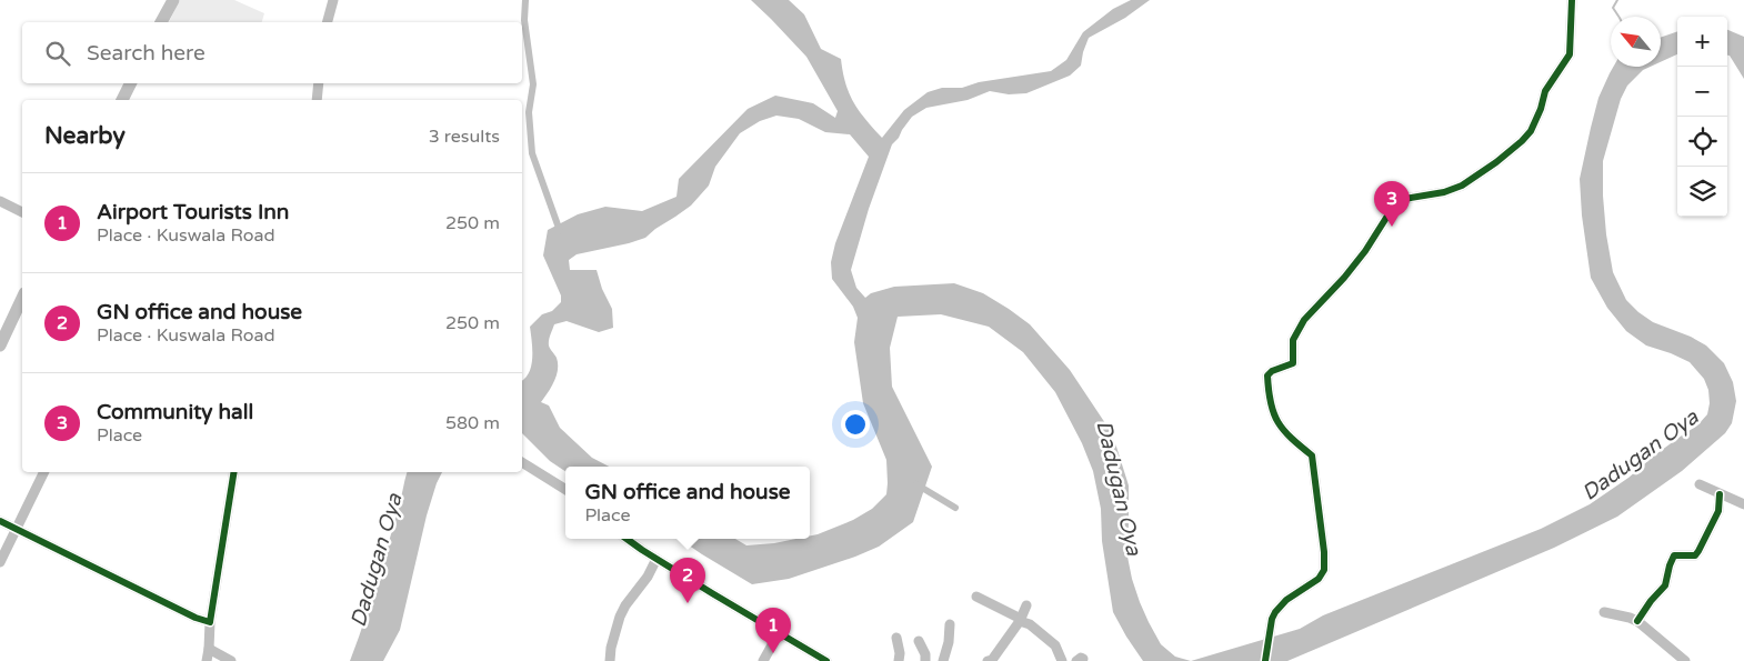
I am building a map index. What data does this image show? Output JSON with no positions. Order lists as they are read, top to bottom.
{
  "water": ["Dadugan Oya"],
  "north": "top left",
  "page": {
    "map_buttons": ["+", "−"],
    "search": "Search here",
    "heading": ["Nearby", "3 results"],
    "list": [
      {
        "mark": "1",
        "name": "Airport Tourists Inn",
        "note": "Place · Kuswala Road",
        "value": "250 m"
      },
      {
        "mark": "2",
        "name": "GN office and house",
        "note": "Place · Kuswala Road",
        "value": "250 m"
      },
      {
        "mark": "3",
        "name": "Community hall",
        "note": "Place",
        "value": "580 m"
      }
    ],
    "pins": ["3", "2", "1"],
    "popup": ["GN office and house", "Place"]
  }
}
